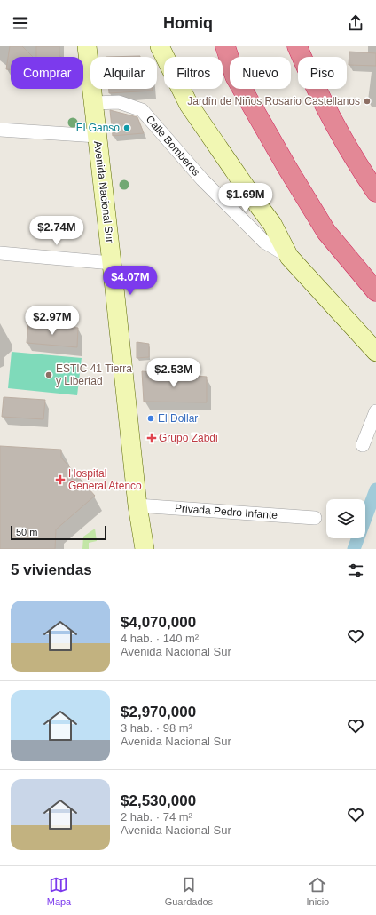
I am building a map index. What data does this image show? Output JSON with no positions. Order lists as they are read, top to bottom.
{
  "streets": {
    "main road": ["Avenida Nacional Sur"],
    "street": ["Calle Bomberos", "Privada Pedro Infante"]
  },
  "crossings": [
    ["Calle Bomberos", "Avenida Nacional Sur"],
    ["Avenida Nacional Sur", "Privada Pedro Infante"]
  ],
  "places": {
    "other": [
      "Jardín de Niños Rosario Castellanos",
      "El Ganso",
      "ESTIC 41 Tierra y Libertad",
      "El Dollar"
    ],
    "health": ["Grupo Zabdi", "Hospital General Atenco"]
  },
  "scale_bar": "50 m",
  "page": {
    "header": "Homiq",
    "chip": [
      "Comprar",
      "Alquilar",
      "Filtros",
      "Nuevo",
      "Piso"
    ],
    "price": [
      "$1.69M",
      "$2.74M",
      "$4.07M",
      "$2.97M",
      "$2.53M"
    ],
    "scale": "50 m",
    "heading": "5 viviendas",
    "list": [
      {
        "name": "$4,070,000",
        "note": "4 hab. · 140 m² · Avenida Nacional Sur"
      },
      {
        "name": "$2,970,000",
        "note": "3 hab. · 98 m² · Avenida Nacional Sur"
      },
      {
        "name": "$2,530,000",
        "note": "2 hab. · 74 m² · Avenida Nacional Sur"
      }
    ],
    "tabs": ["Mapa", "Guardados", "Inicio"]
  }
}
